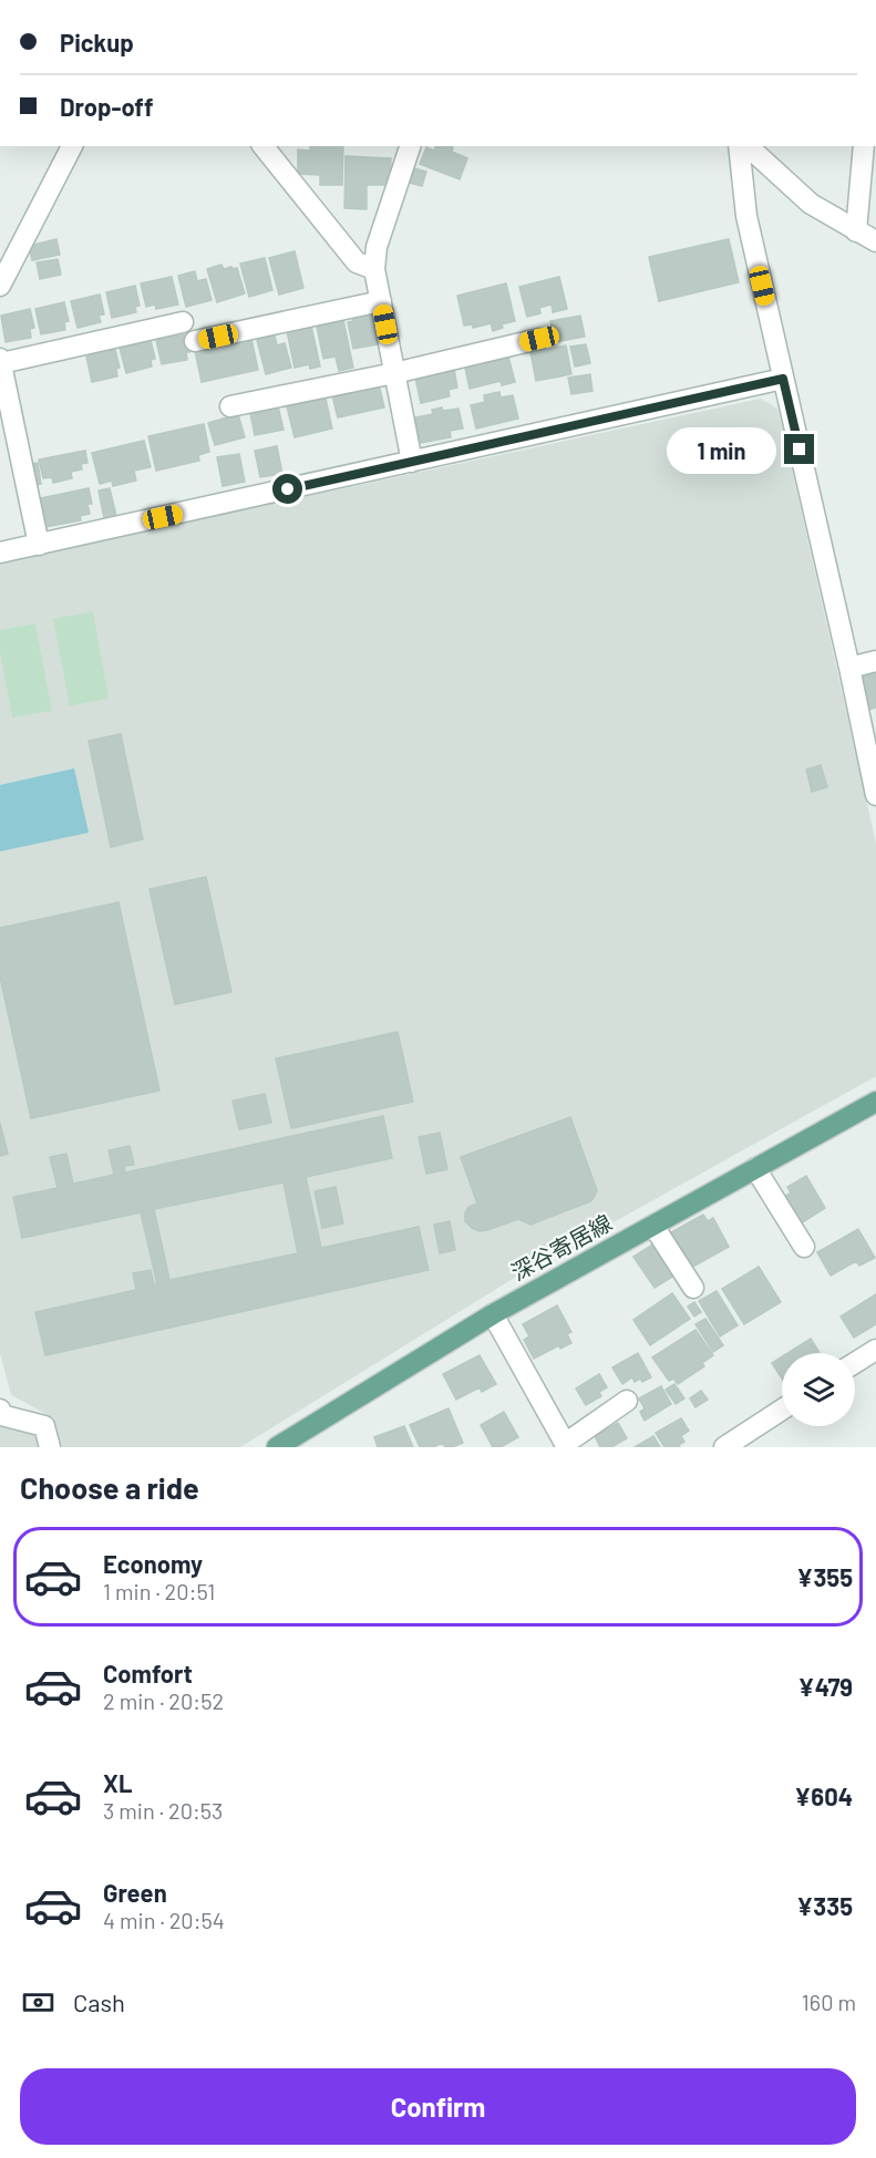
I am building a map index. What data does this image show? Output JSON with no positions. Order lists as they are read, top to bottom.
{
  "streets": {
    "main road": ["深谷寄居線"]
  },
  "page": {
    "banner": ["Pickup", "Drop-off"],
    "bubble": "1 min",
    "heading": "Choose a ride",
    "list": [
      {
        "name": "Economy",
        "note": "1 min · 20:51",
        "value": "¥355"
      },
      {
        "name": "Comfort",
        "note": "2 min · 20:52",
        "value": "¥479"
      },
      {
        "name": "XL",
        "note": "3 min · 20:53",
        "value": "¥604"
      },
      {
        "name": "Green",
        "note": "4 min · 20:54",
        "value": "¥335"
      }
    ],
    "pay": ["Cash", "160 m"],
    "buttons": "Confirm"
  }
}
